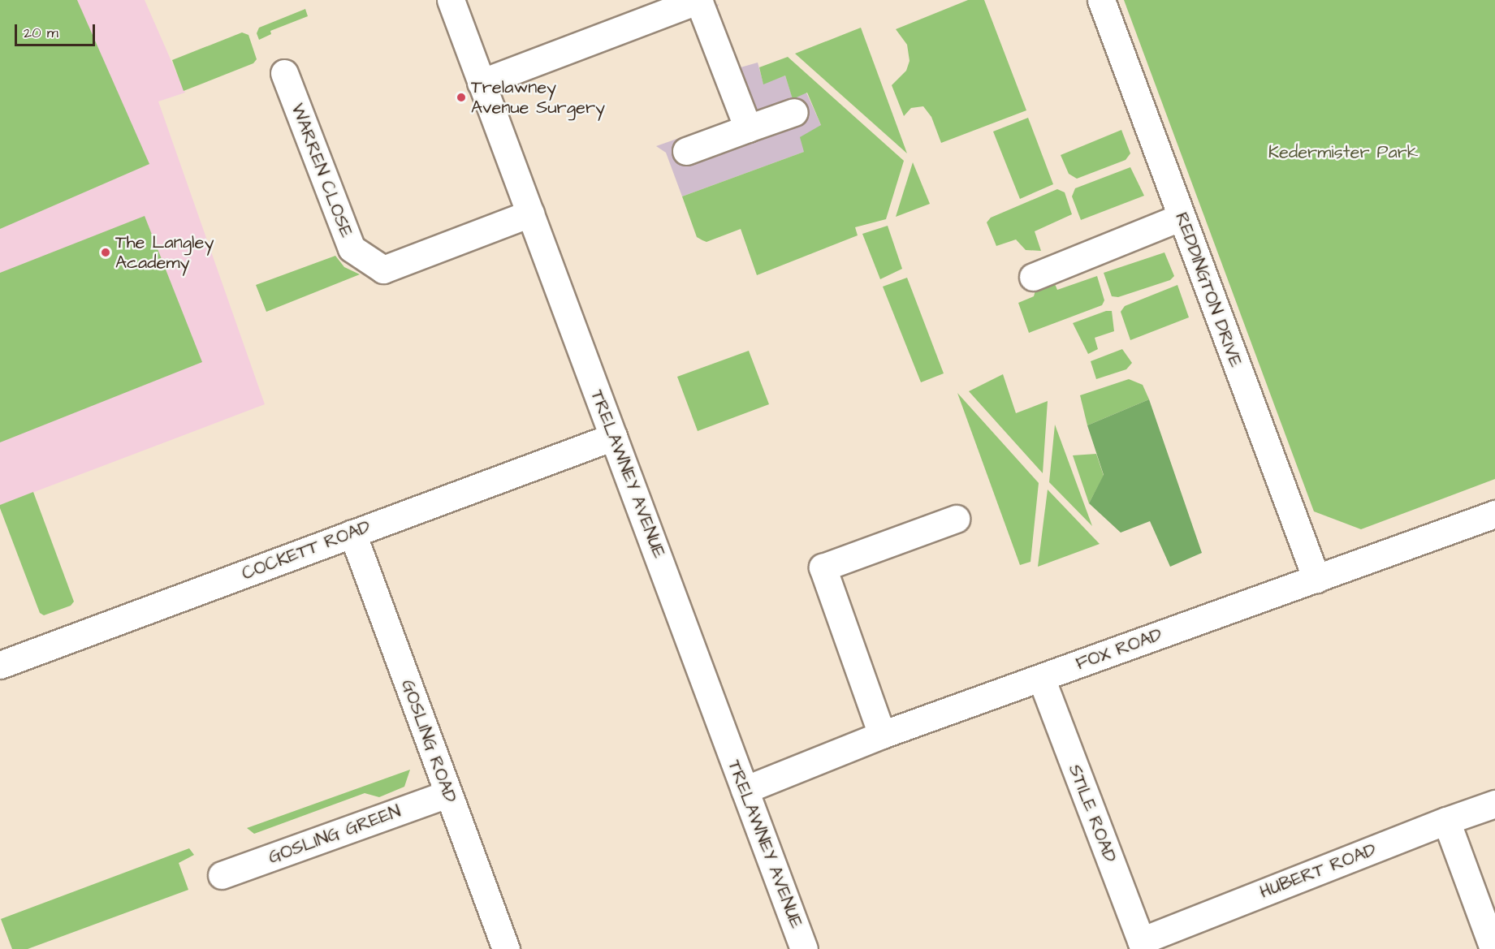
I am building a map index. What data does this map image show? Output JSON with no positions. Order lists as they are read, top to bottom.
{
  "streets": {
    "street": [
      "WARREN CLOSE",
      "REDDINGTON DRIVE",
      "TRELAWNEY AVENUE",
      "COCKETT ROAD",
      "FOX ROAD",
      "GOSLING ROAD",
      "STILE ROAD",
      "GOSLING GREEN",
      "HUBERT ROAD"
    ]
  },
  "crossings": [
    ["WARREN CLOSE", "TRELAWNEY AVENUE"],
    ["REDDINGTON DRIVE", "FOX ROAD"],
    ["TRELAWNEY AVENUE", "COCKETT ROAD"],
    ["TRELAWNEY AVENUE", "FOX ROAD"],
    ["COCKETT ROAD", "GOSLING ROAD"],
    ["FOX ROAD", "STILE ROAD"],
    ["GOSLING ROAD", "GOSLING GREEN"],
    ["STILE ROAD", "HUBERT ROAD"]
  ],
  "parks": ["Kedermister Park"],
  "places": ["Trelawney Avenue Surgery", "The Langley Academy"],
  "scale_bar": "20 m"
}
